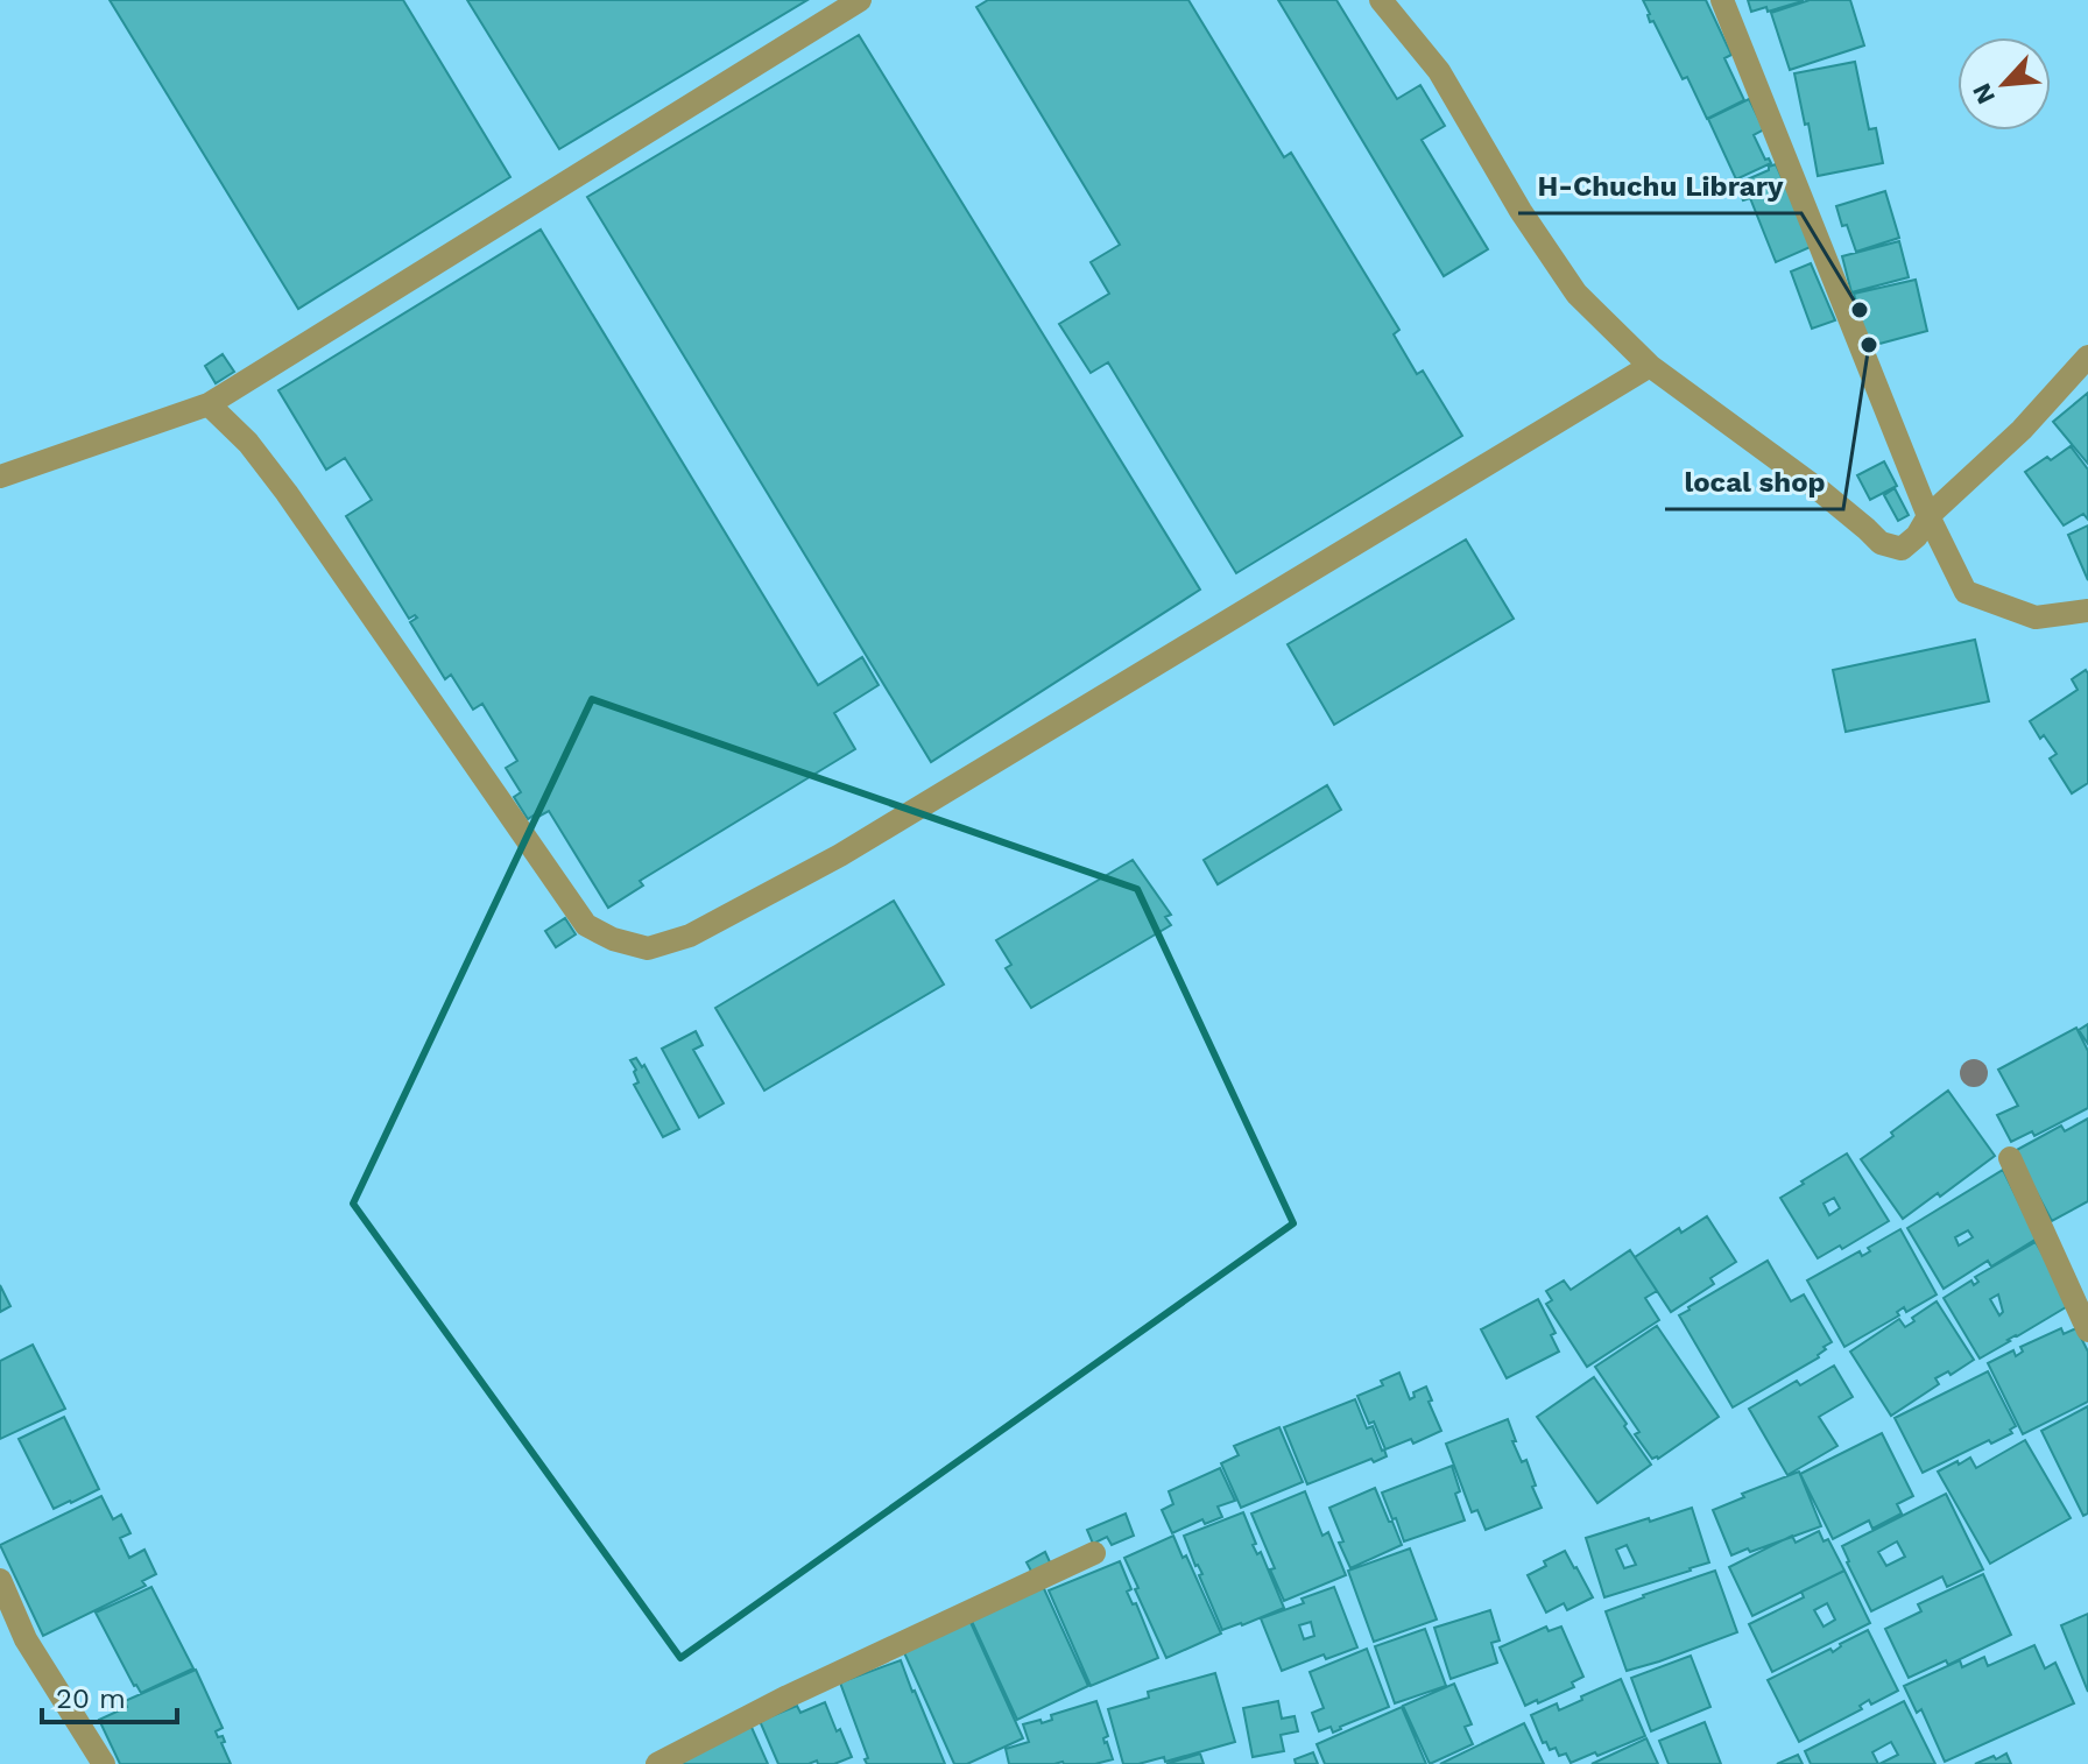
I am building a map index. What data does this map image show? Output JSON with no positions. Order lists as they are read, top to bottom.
{
  "places": ["H-Chuchu Library", "local shop"],
  "scale_bar": "20 m",
  "north": "bottom left"
}
